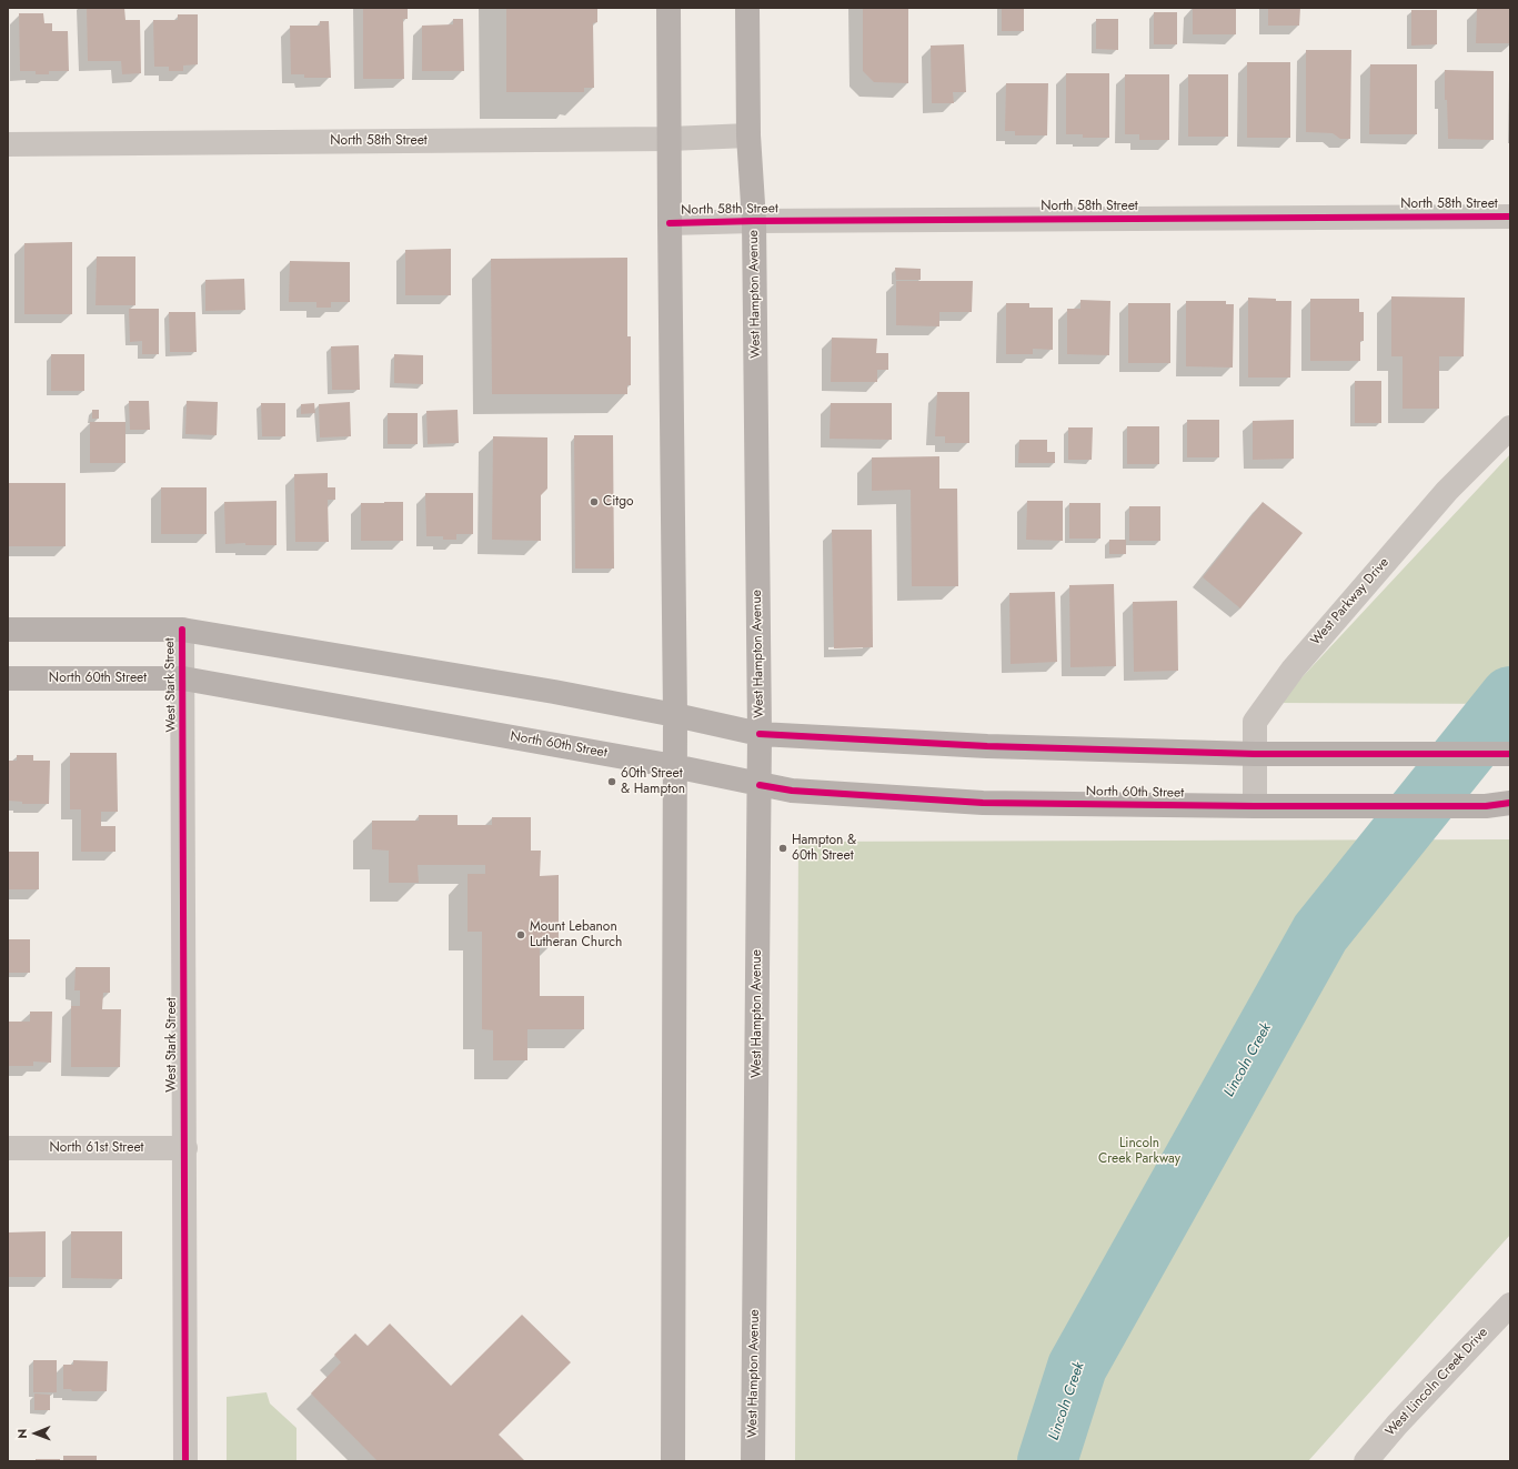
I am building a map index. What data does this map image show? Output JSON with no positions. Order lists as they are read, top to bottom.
{
  "streets": {
    "main road": ["West Hampton Avenue", "North 60th Street"],
    "street": [
      "North 58th Street",
      "West Parkway Drive",
      "West Stark Street",
      "North 61st Street",
      "West Lincoln Creek Drive"
    ]
  },
  "crossings": [
    ["North 58th Street", "West Hampton Avenue"],
    ["West Hampton Avenue", "North 60th Street"],
    ["West Parkway Drive", "North 60th Street"],
    ["North 60th Street", "West Stark Street"],
    ["West Stark Street", "North 61st Street"]
  ],
  "water": ["Lincoln Creek"],
  "parks": ["Lincoln Creek Parkway"],
  "places": [
    "Citgo",
    "60th Street & Hampton",
    "Hampton & 60th Street",
    "Mount Lebanon Lutheran Church"
  ],
  "north": "left"
}
